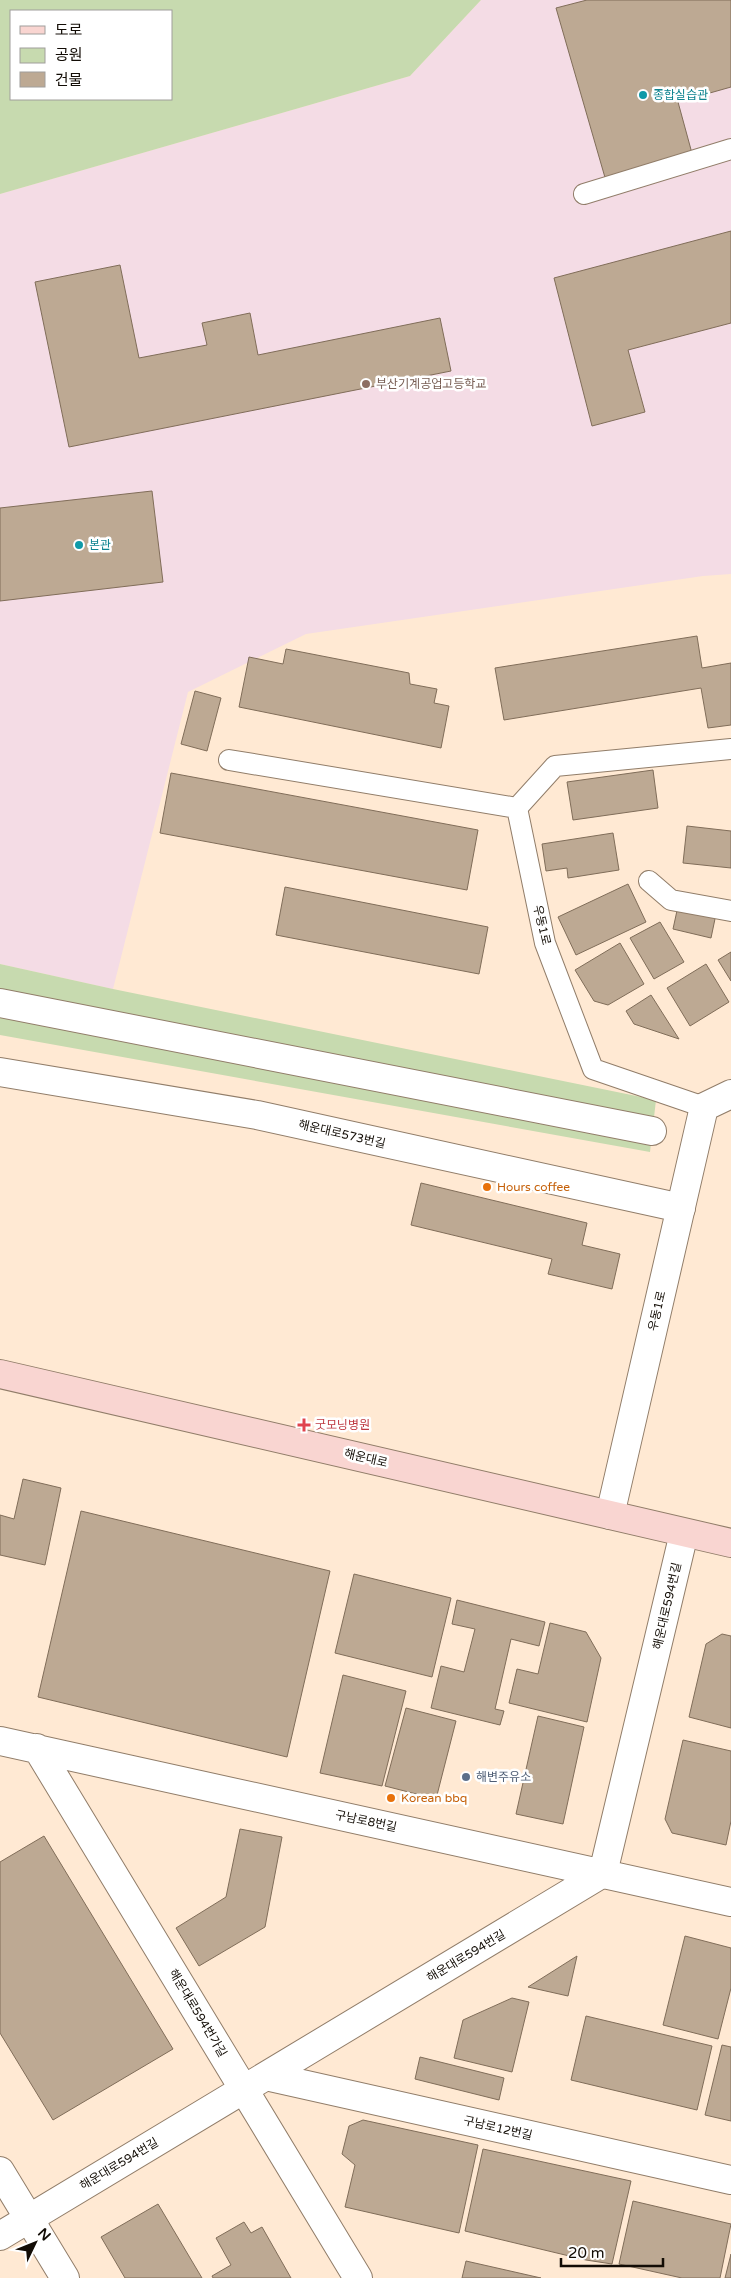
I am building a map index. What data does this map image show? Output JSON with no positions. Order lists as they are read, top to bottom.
{
  "streets": {
    "main road": ["해운대로"],
    "street": [
      "우동1로",
      "해운대로573번길",
      "해운대로594번길",
      "구남로8번길",
      "해운대로594번가길",
      "구남로12번길"
    ]
  },
  "crossings": [
    ["우동1로", "해운대로573번길"],
    ["우동1로", "해운대로"],
    ["해운대로", "해운대로594번길"],
    ["해운대로594번길", "구남로8번길"],
    ["해운대로594번길", "해운대로594번가길"],
    ["해운대로594번길", "구남로12번길"],
    ["구남로8번길", "해운대로594번가길"],
    ["해운대로594번가길", "구남로12번길"]
  ],
  "places": {
    "other": [
      "종합실습관",
      "부산기계공업고등학교",
      "본관",
      "Hours coffee",
      "해변주유소",
      "Korean bbq"
    ],
    "health": ["굿모닝병원"]
  },
  "legend": ["도로", "공원", "건물"],
  "scale_bar": "20 m",
  "north": "top right"
}
